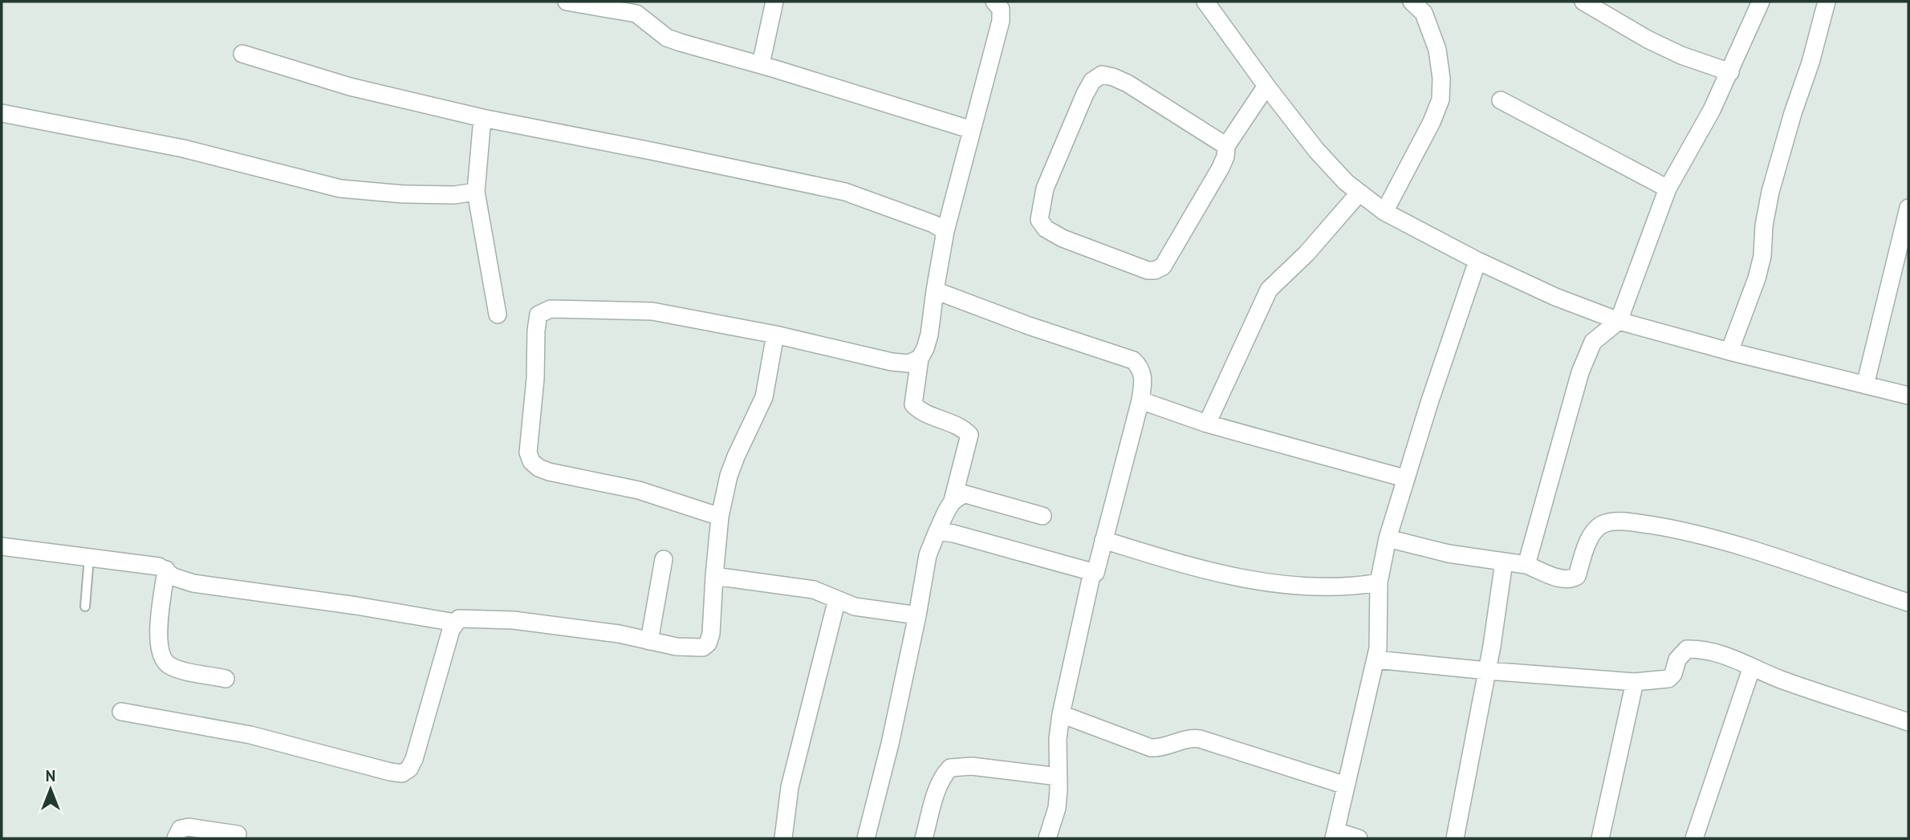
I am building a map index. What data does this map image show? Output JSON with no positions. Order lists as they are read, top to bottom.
{
  "north": "top"
}
